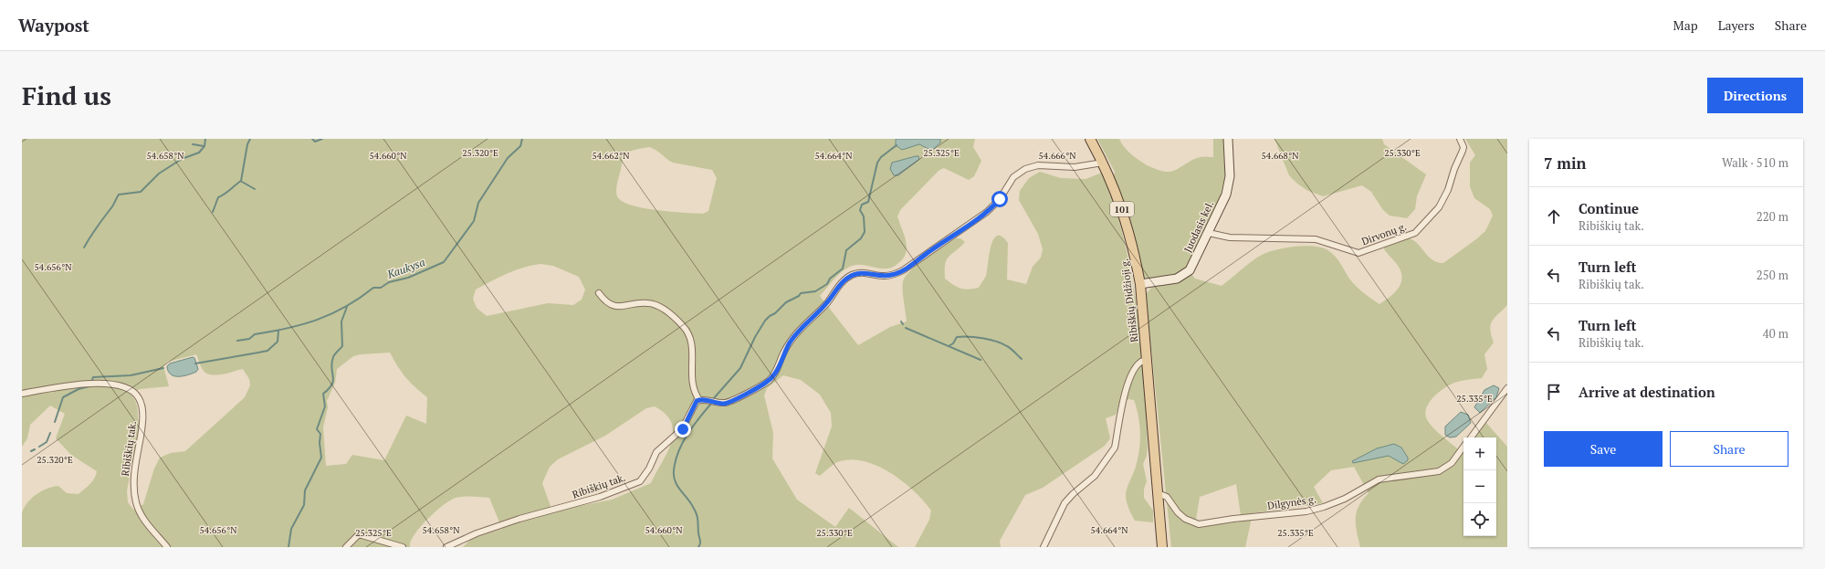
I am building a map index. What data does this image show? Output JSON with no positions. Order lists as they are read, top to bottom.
{
  "streets": {
    "main road": ["101", "Ribiškių Didžioji g."],
    "street": [
      "Juodasis kel.",
      "Dirvonų g.",
      "Ribiškių tak.",
      "Dilgynės g."
    ]
  },
  "crossings": [
    ["101", "Ribiškių Didžioji g."],
    ["101", "Dilgynės g."],
    ["Juodasis kel.", "Dirvonų g."],
    ["Juodasis kel.", "Ribiškių Didžioji g."]
  ],
  "water": ["Kaukysa"],
  "page": {
    "header": "Waypost",
    "nav": ["Map", "Layers", "Share"],
    "buttons": [
      "Directions",
      ["Save", "Share"]
    ],
    "title": "Find us",
    "heading": ["7 min", "Walk · 510 m"],
    "list": [
      ["Continue", "Ribiškių tak.", "220 m"],
      ["Turn left", "Ribiškių tak.", "250 m"],
      ["Turn left", "Ribiškių tak.", "40 m"],
      "Arrive at destination"
    ],
    "map_buttons": ["+", "−"]
  },
  "coordinates": [
    "25.325°E",
    "25.330°E",
    "25.320°E",
    "54.658°N",
    "54.660°N",
    "54.662°N",
    "54.664°N",
    "54.666°N",
    "54.668°N",
    "54.656°N",
    "25.335°E"
  ]
}
